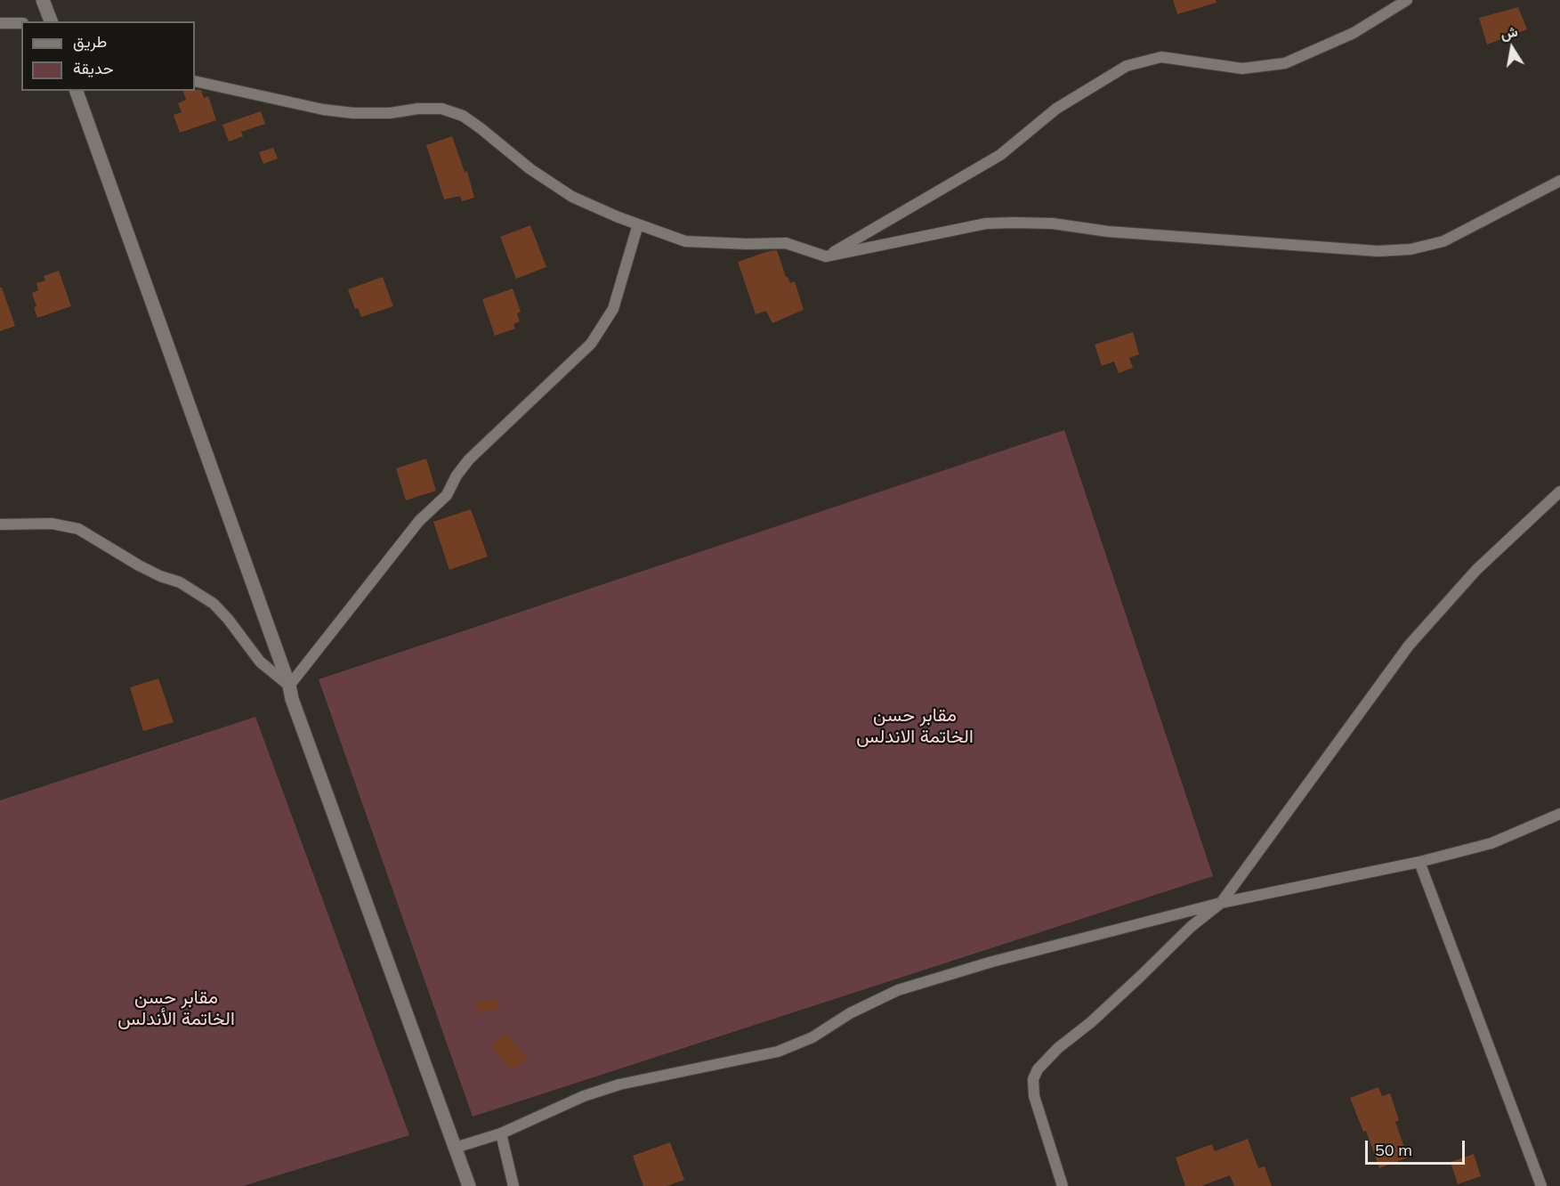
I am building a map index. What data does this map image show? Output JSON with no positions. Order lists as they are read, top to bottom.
{
  "parks": ["مقابر حسن الخاتمة الاندلس", "مقابر حسن الخاتمة الأندلس"],
  "legend": ["طريق", "حديقة"],
  "scale_bar": "50 m",
  "north": "top"
}
